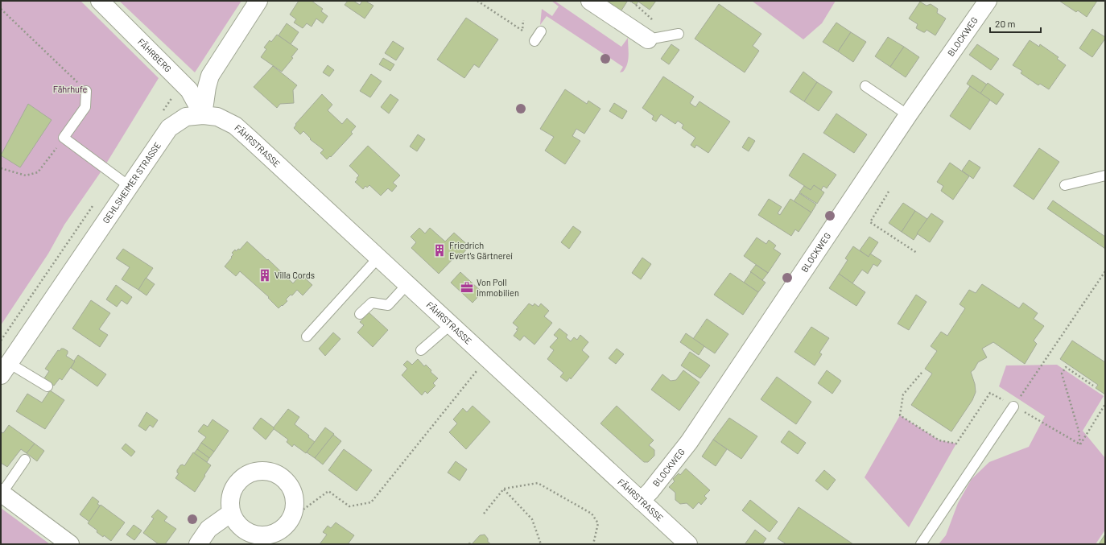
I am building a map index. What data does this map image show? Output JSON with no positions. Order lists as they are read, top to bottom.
{
  "streets": {
    "street": [
      "BLOCKWEG",
      "FÄHRBERG",
      "FÄHRSTRASSE",
      "GEHLSHEIMER STRASSE"
    ]
  },
  "crossings": [
    ["BLOCKWEG", "FÄHRSTRASSE"],
    ["FÄHRBERG", "FÄHRSTRASSE"],
    ["FÄHRBERG", "GEHLSHEIMER STRASSE"],
    ["FÄHRSTRASSE", "GEHLSHEIMER STRASSE"]
  ],
  "parks": ["Fährhufe"],
  "places": {
    "building": ["Friedrich Evert's Gärtnerei", "Villa Cords"],
    "office": ["Von Poll Immobilien"]
  },
  "scale_bar": "20 m"
}
